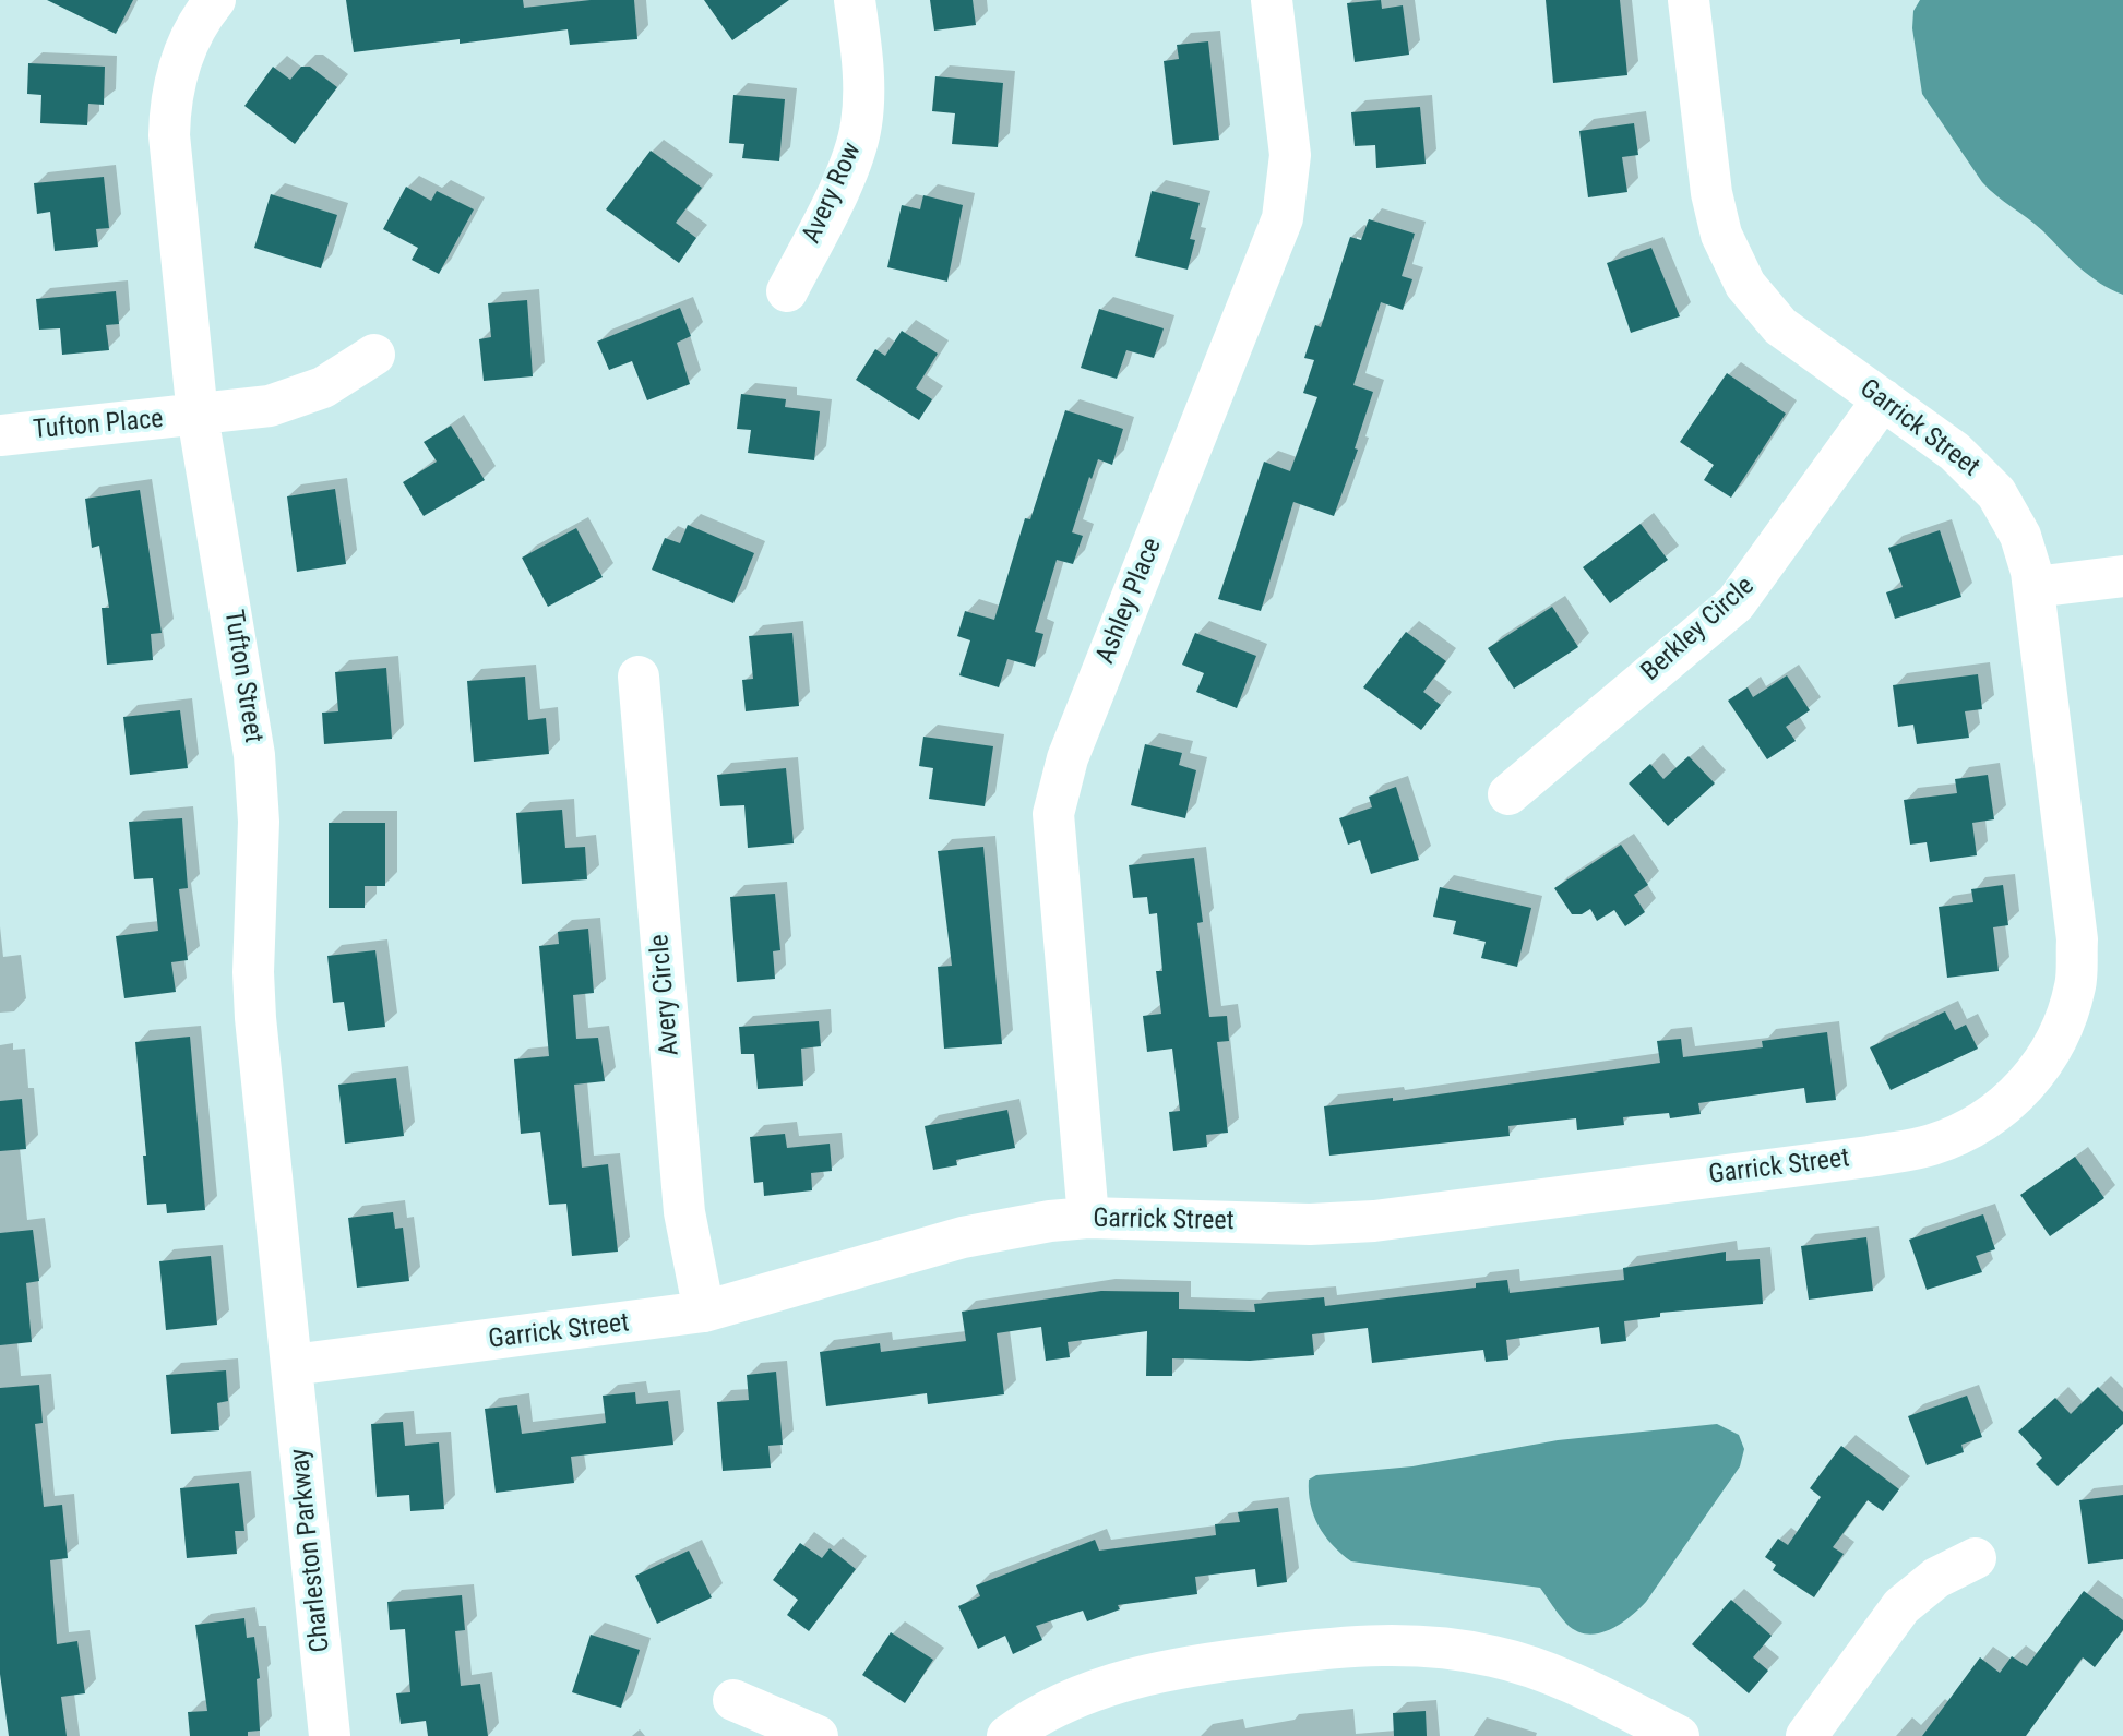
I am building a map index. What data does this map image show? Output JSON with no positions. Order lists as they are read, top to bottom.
{
  "streets": {
    "street": [
      "Avery Row",
      "Tufton Place",
      "Garrick Street",
      "Ashley Place",
      "Berkley Circle",
      "Tufton Street",
      "Avery Circle",
      "Charleston Parkway"
    ]
  },
  "crossings": [
    ["Tufton Place", "Tufton Street"],
    ["Garrick Street", "Ashley Place"],
    ["Garrick Street", "Berkley Circle"],
    ["Garrick Street", "Tufton Street"],
    ["Garrick Street", "Avery Circle"],
    ["Garrick Street", "Charleston Parkway"],
    ["Tufton Street", "Charleston Parkway"]
  ]
}
